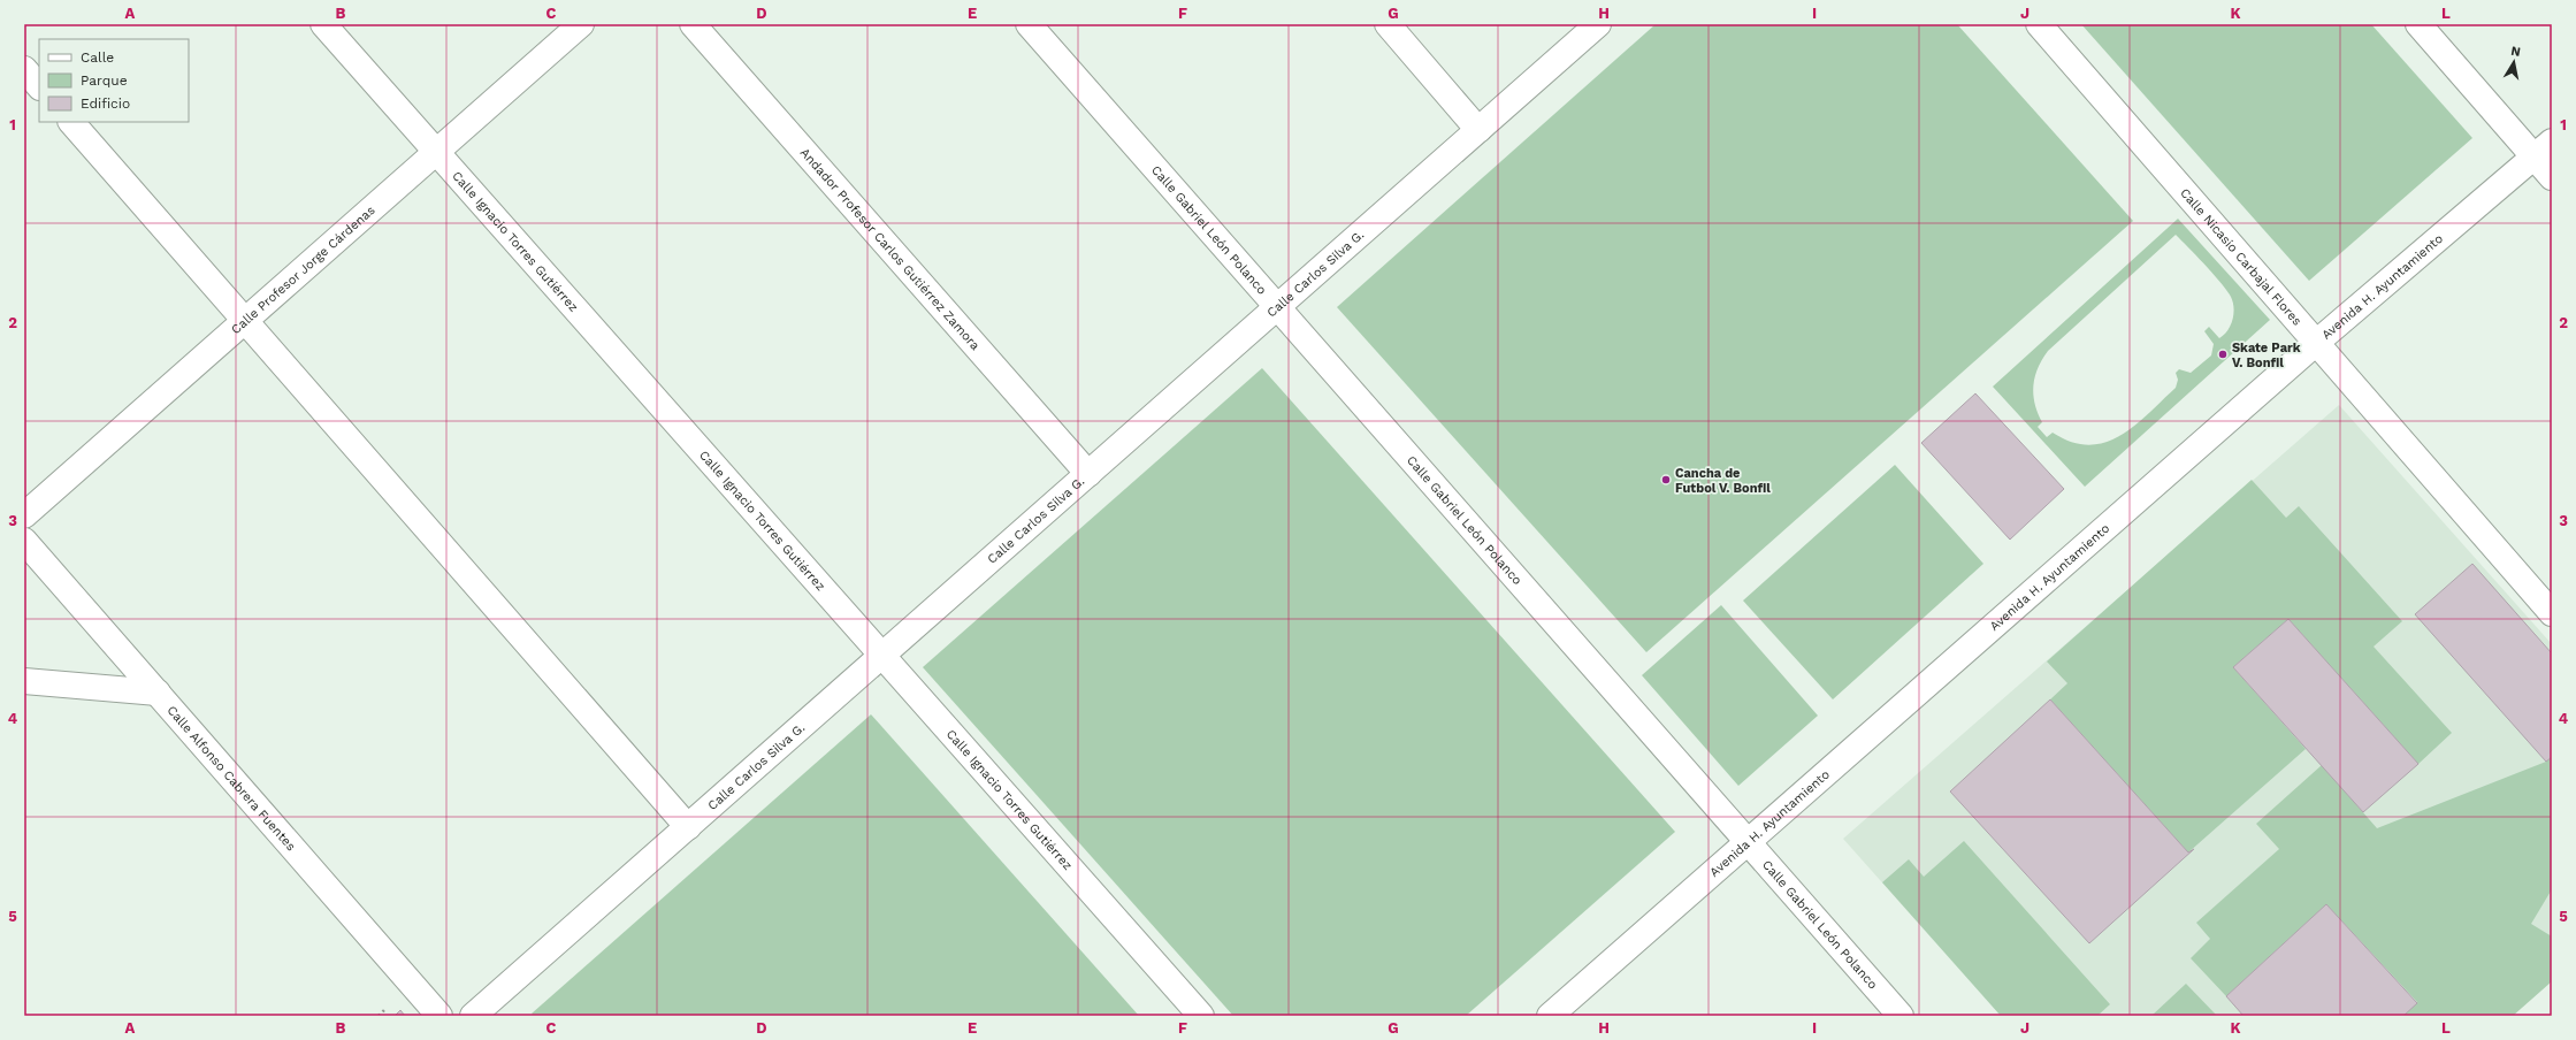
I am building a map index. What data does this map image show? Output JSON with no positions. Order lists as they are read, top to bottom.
{
  "streets": {
    "street": [
      "Calle Gabriel León Polanco",
      "Calle Ignacio Torres Gutiérrez",
      "Andador Profesor Carlos Gutiérrez Zamora",
      "Calle Nicasio Carbajal Flores",
      "Calle Profesor Jorge Cárdenas",
      "Calle Carlos Silva G.",
      "Avenida H. Ayuntamiento",
      "Calle Alfonso Cabrera Fuentes"
    ]
  },
  "crossings": [
    ["Calle Gabriel León Polanco", "Calle Carlos Silva G."],
    ["Calle Gabriel León Polanco", "Avenida H. Ayuntamiento"],
    ["Calle Ignacio Torres Gutiérrez", "Calle Profesor Jorge Cárdenas"],
    ["Calle Ignacio Torres Gutiérrez", "Calle Carlos Silva G."],
    ["Andador Profesor Carlos Gutiérrez Zamora", "Calle Carlos Silva G."],
    ["Calle Nicasio Carbajal Flores", "Avenida H. Ayuntamiento"]
  ],
  "places": ["Skate Park V. Bonfil", "Cancha de Futbol V. Bonfil"],
  "legend": ["Calle", "Parque", "Edificio"],
  "north": "top",
  "grid": {
    "columns": [
      "A",
      "B",
      "C",
      "D",
      "E",
      "F",
      "G",
      "H",
      "I",
      "J",
      "K",
      "L"
    ],
    "rows": [
      "1",
      "2",
      "3",
      "4",
      "5"
    ]
  }
}
